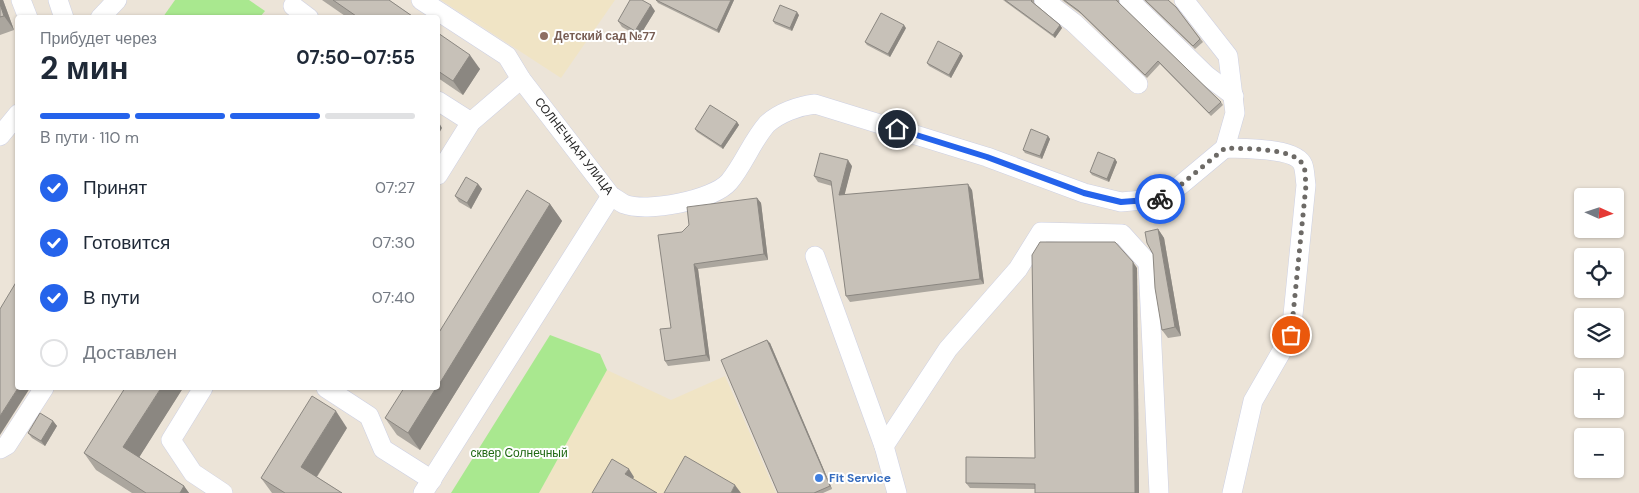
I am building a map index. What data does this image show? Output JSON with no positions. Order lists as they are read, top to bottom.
{
  "streets": {
    "street": ["СОЛНЕЧНАЯ УЛИЦА"]
  },
  "parks": ["сквер Солнечный"],
  "places": ["Детский сад №77", "Fit Service"],
  "north": "right",
  "page": {
    "heading": ["2 мин", "Прибудет через", "07:50–07:55"],
    "bar": "В пути · 110 m",
    "list": [
      ["Принят", "07:27"],
      ["Готовится", "07:30"],
      ["В пути", "07:40"],
      "Доставлен"
    ],
    "map_buttons": ["+", "−"]
  }
}
